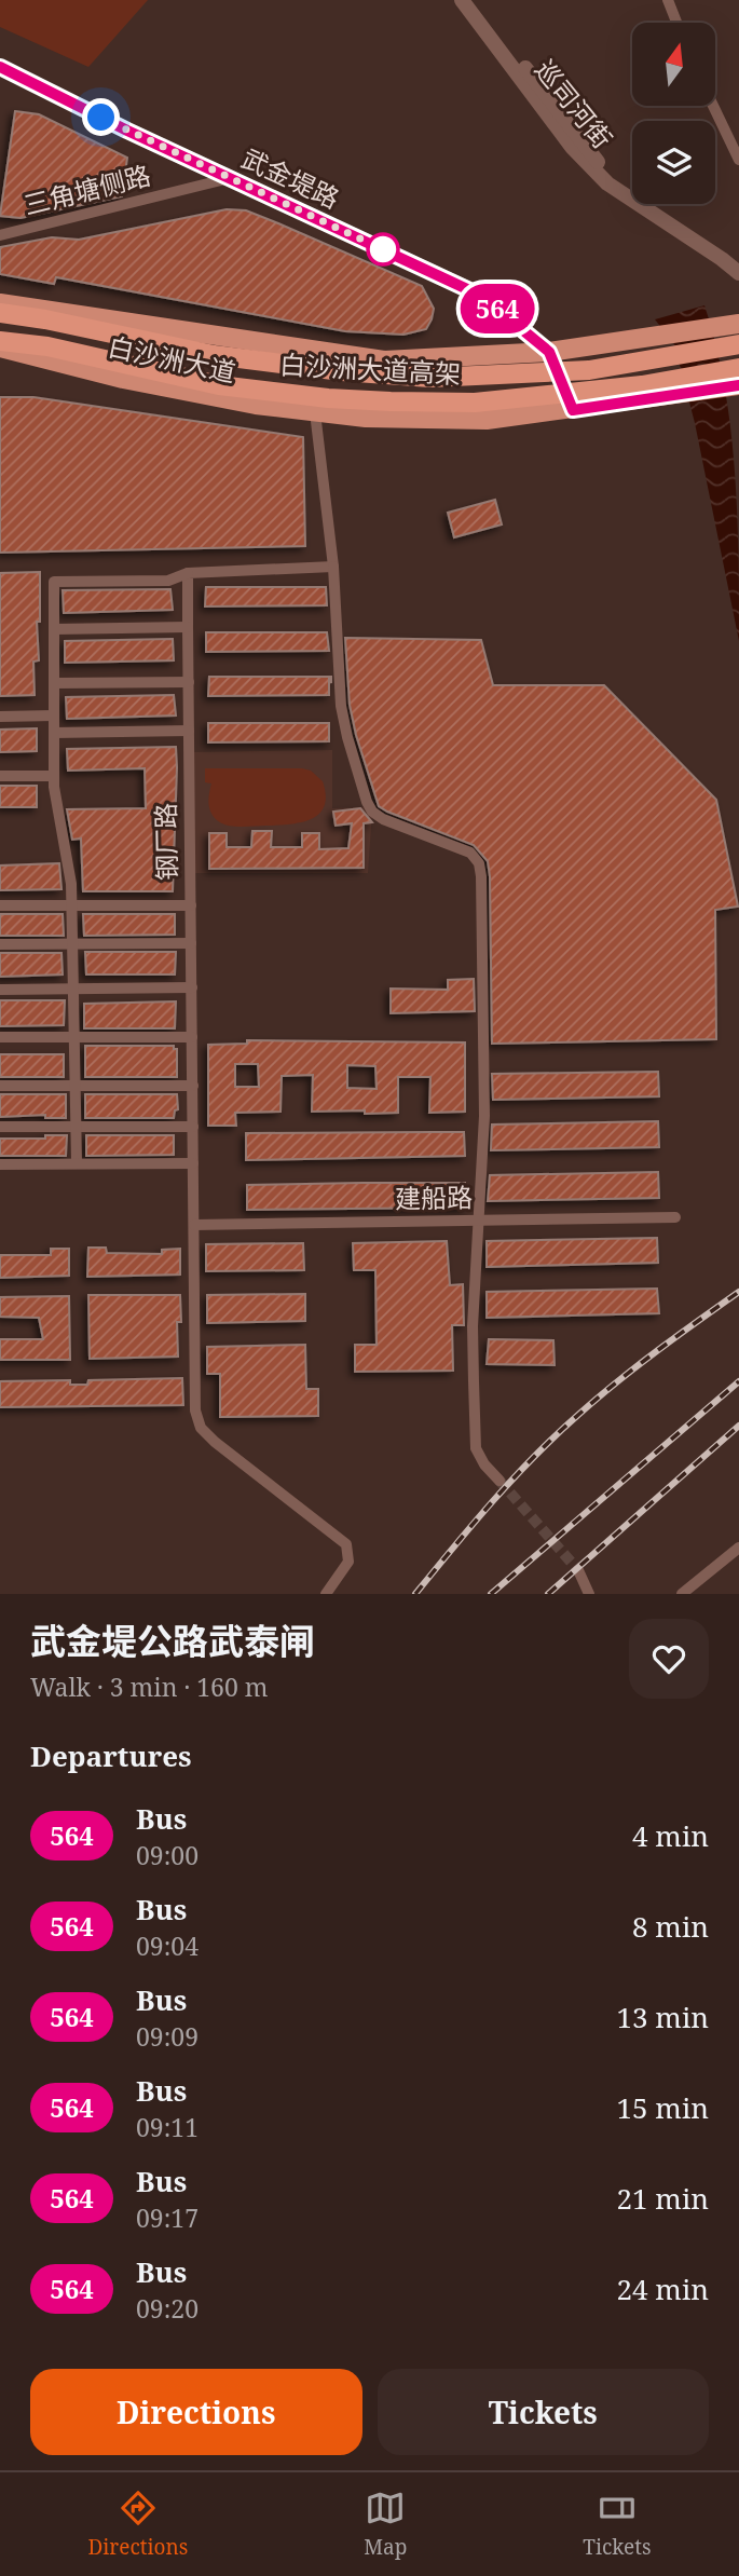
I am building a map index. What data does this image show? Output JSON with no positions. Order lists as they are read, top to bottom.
{
  "streets": {
    "highway": ["白沙洲大道高架"],
    "main road": ["白沙洲大道"],
    "street": [
      "巡司河街",
      "武金堤路",
      "三角塘侧路",
      "钢厂路",
      "建船路"
    ]
  },
  "crossings": [
    ["武金堤路", "三角塘侧路"],
    ["武金堤路", "白沙洲大道"],
    ["钢厂路", "建船路"]
  ],
  "lines": ["bus line 564"],
  "north": "top",
  "page": {
    "on_map": "564",
    "heading": [
      ["武金堤公路武泰闸", "Walk · 3 min · 160 m"],
      "Departures"
    ],
    "list": [
      {
        "mark": "564",
        "name": "Bus",
        "note": "09:00",
        "value": "4 min"
      },
      {
        "mark": "564",
        "name": "Bus",
        "note": "09:04",
        "value": "8 min"
      },
      {
        "mark": "564",
        "name": "Bus",
        "note": "09:09",
        "value": "13 min"
      },
      {
        "mark": "564",
        "name": "Bus",
        "note": "09:11",
        "value": "15 min"
      },
      {
        "mark": "564",
        "name": "Bus",
        "note": "09:17",
        "value": "21 min"
      },
      {
        "mark": "564",
        "name": "Bus",
        "note": "09:20",
        "value": "24 min"
      }
    ],
    "buttons": ["Directions", "Tickets"],
    "tabs": ["Directions", "Map", "Tickets"]
  }
}
